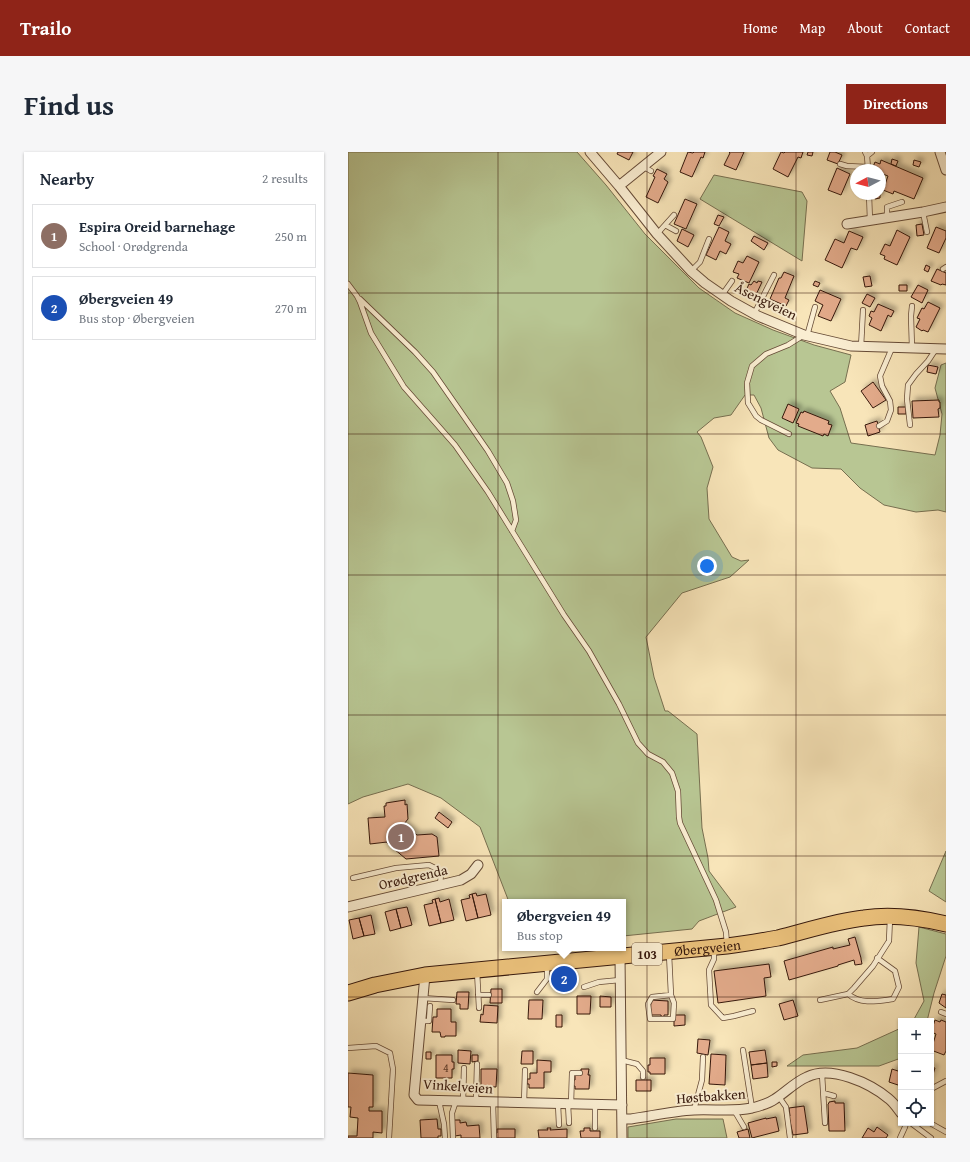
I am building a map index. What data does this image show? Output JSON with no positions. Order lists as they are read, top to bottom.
{
  "streets": {
    "main road": ["Øbergveien", "103"],
    "street": [
      "Åsengveien",
      "Orødgrenda",
      "Vinkelveien",
      "Høstbakken"
    ]
  },
  "crossings": [
    ["Øbergveien", "Vinkelveien"]
  ],
  "house_numbers": ["4"],
  "north": "left",
  "page": {
    "header": "Trailo",
    "nav": [
      "Home",
      "Map",
      "About",
      "Contact"
    ],
    "title": "Find us",
    "buttons": "Directions",
    "heading": ["Nearby", "2 results"],
    "list": [
      {
        "mark": "1",
        "name": "Espira Oreid barnehage",
        "note": "School · Orødgrenda",
        "value": "250 m"
      },
      {
        "mark": "2",
        "name": "Øbergveien 49",
        "note": "Bus stop · Øbergveien",
        "value": "270 m"
      }
    ],
    "pins": ["1", "2"],
    "popup": ["Øbergveien 49", "Bus stop"],
    "map_buttons": ["+", "−"]
  }
}
